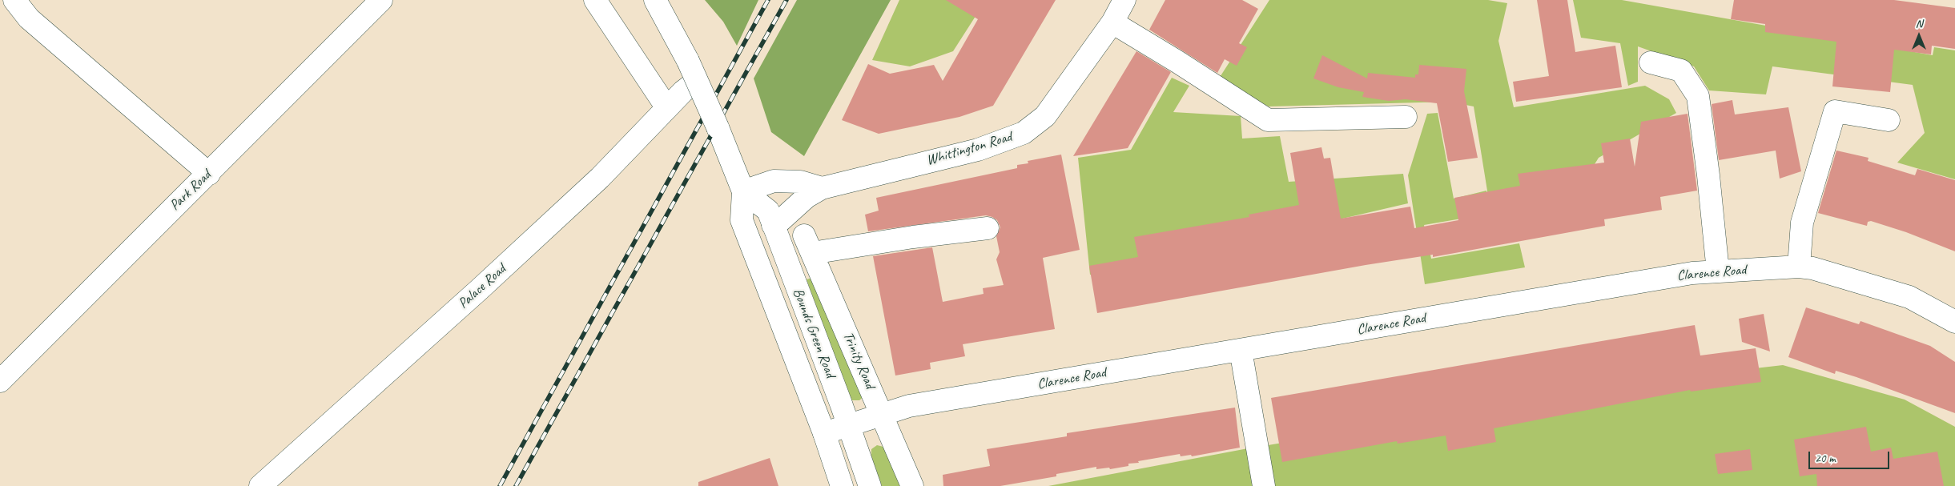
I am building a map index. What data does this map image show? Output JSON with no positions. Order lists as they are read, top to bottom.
{
  "streets": {
    "street": [
      "Whittington Road",
      "Park Road",
      "Clarence Road",
      "Palace Road",
      "Bounds Green Road",
      "Trinity Road"
    ]
  },
  "crossings": [
    ["Whittington Road", "Bounds Green Road"],
    ["Clarence Road", "Bounds Green Road"],
    ["Clarence Road", "Trinity Road"],
    ["Palace Road", "Bounds Green Road"]
  ],
  "scale_bar": "20 m",
  "north": "top"
}
